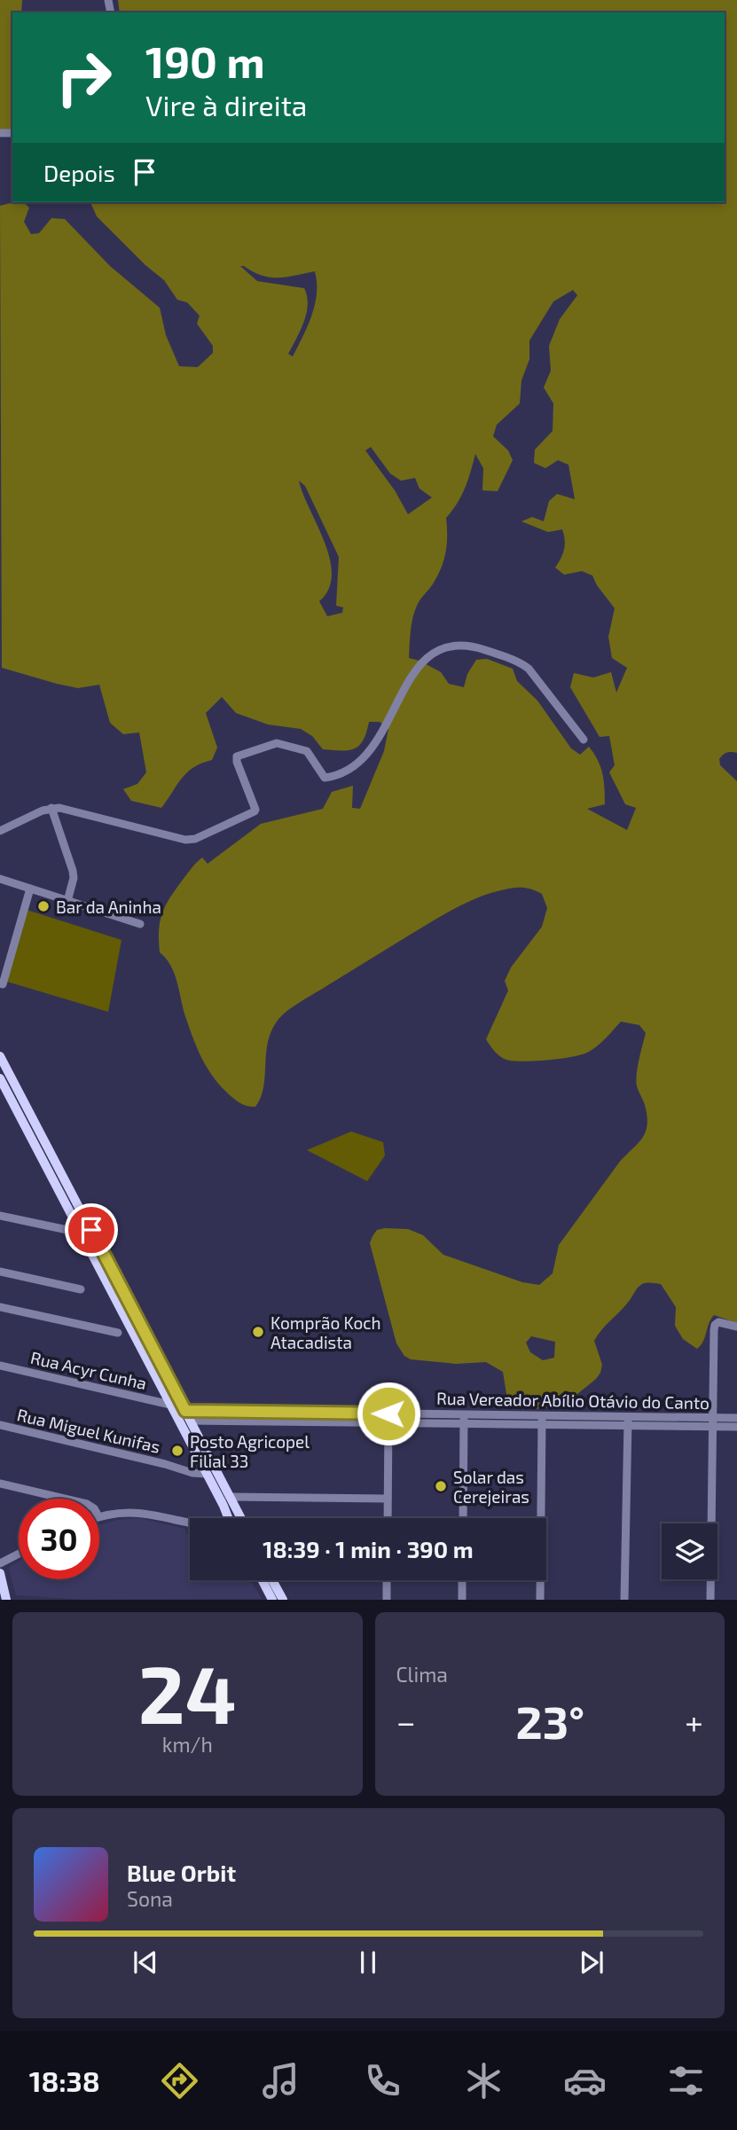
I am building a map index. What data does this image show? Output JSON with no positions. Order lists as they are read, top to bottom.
{
  "streets": {
    "street": ["Rua Acyr Cunha", "Rua Vereador Abílio Otávio do Canto", "Rua Miguel Kunifas"]
  },
  "places": [
    "Bar da Aninha",
    "Komprão Koch Atacadista",
    "Posto Agricopel Filial 33",
    "Solar das Cerejeiras"
  ],
  "page": {
    "turn": ["190 m", "Vire à direita"],
    "then": "Depois",
    "limit": "30",
    "trip": "18:39 · 1 min · 390 m",
    "tile": [
      ["24", "km/h"],
      "Clima"
    ],
    "heat": ["−", "23°", "+"],
    "song": ["Blue Orbit", "Sona"],
    "tabs": "18:38"
  }
}
